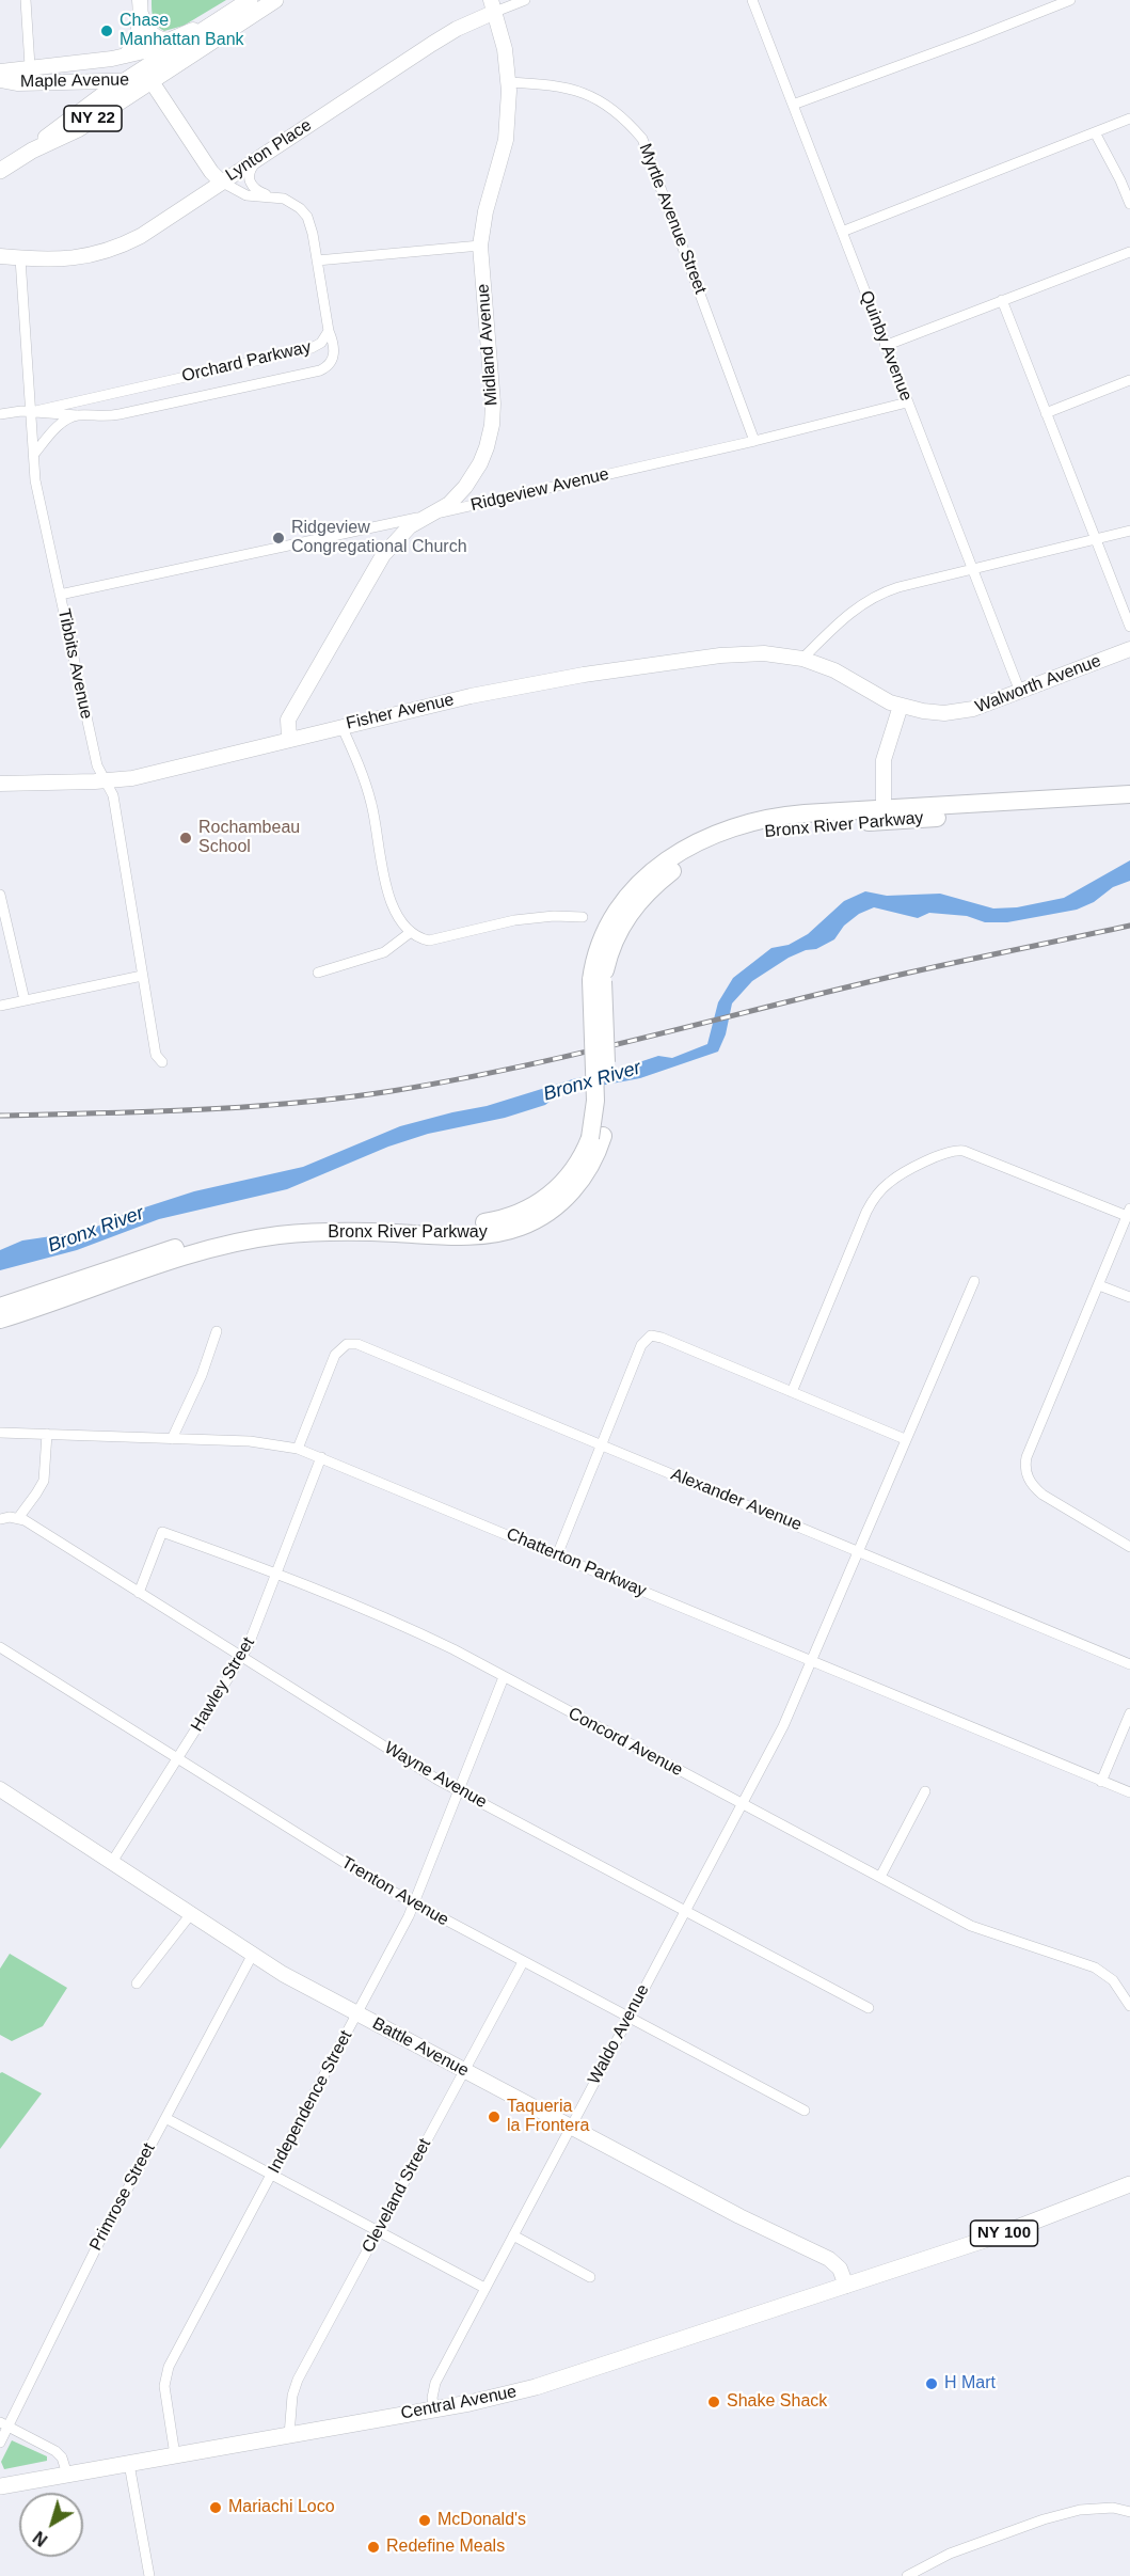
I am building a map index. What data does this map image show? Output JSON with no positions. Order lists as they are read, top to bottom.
{
  "streets": {
    "highway": ["Bronx River Parkway"],
    "main road": ["NY 22", "NY 100", "Central Avenue"],
    "street": [
      "Maple Avenue",
      "Lynton Place",
      "Myrtle Avenue Street",
      "Midland Avenue",
      "Quinby Avenue",
      "Orchard Parkway",
      "Ridgeview Avenue",
      "Tibbits Avenue",
      "Walworth Avenue",
      "Fisher Avenue",
      "Alexander Avenue",
      "Chatterton Parkway",
      "Hawley Street",
      "Concord Avenue",
      "Wayne Avenue",
      "Trenton Avenue",
      "Waldo Avenue",
      "Battle Avenue",
      "Independence Street",
      "Cleveland Street",
      "Primrose Street"
    ]
  },
  "crossings": [
    ["Maple Avenue", "NY 22"],
    ["Lynton Place", "Midland Avenue"],
    ["Lynton Place", "Tibbits Avenue"],
    ["Myrtle Avenue Street", "Midland Avenue"],
    ["Myrtle Avenue Street", "Ridgeview Avenue"],
    ["Midland Avenue", "Ridgeview Avenue"],
    ["Midland Avenue", "Fisher Avenue"],
    ["Quinby Avenue", "Ridgeview Avenue"],
    ["Quinby Avenue", "Walworth Avenue"],
    ["Orchard Parkway", "Tibbits Avenue"],
    ["Ridgeview Avenue", "Tibbits Avenue"],
    ["Tibbits Avenue", "Fisher Avenue"],
    ["Walworth Avenue", "Fisher Avenue"],
    ["Alexander Avenue", "Chatterton Parkway"],
    ["Alexander Avenue", "Waldo Avenue"],
    ["Chatterton Parkway", "Hawley Street"],
    ["Chatterton Parkway", "Waldo Avenue"],
    ["Hawley Street", "Concord Avenue"],
    ["Hawley Street", "Wayne Avenue"],
    ["Hawley Street", "Trenton Avenue"],
    ["Hawley Street", "Battle Avenue"],
    ["Concord Avenue", "Wayne Avenue"],
    ["Concord Avenue", "Waldo Avenue"],
    ["Concord Avenue", "Independence Street"],
    ["Wayne Avenue", "Waldo Avenue"],
    ["Wayne Avenue", "Independence Street"],
    ["Trenton Avenue", "Waldo Avenue"],
    ["Trenton Avenue", "Independence Street"],
    ["Trenton Avenue", "Cleveland Street"],
    ["Waldo Avenue", "Battle Avenue"],
    ["Waldo Avenue", "Central Avenue"],
    ["Battle Avenue", "Independence Street"],
    ["Battle Avenue", "Cleveland Street"],
    ["Battle Avenue", "Primrose Street"],
    ["Battle Avenue", "Central Avenue"],
    ["Independence Street", "Central Avenue"],
    ["Cleveland Street", "Central Avenue"]
  ],
  "water": ["Bronx River"],
  "places": [
    "Chase Manhattan Bank",
    "Ridgeview Congregational Church",
    "Rochambeau School",
    "Taqueria la Frontera",
    "H Mart",
    "Shake Shack",
    "Mariachi Loco",
    "McDonald's",
    "Redefine Meals"
  ],
  "north": "bottom left"
}
